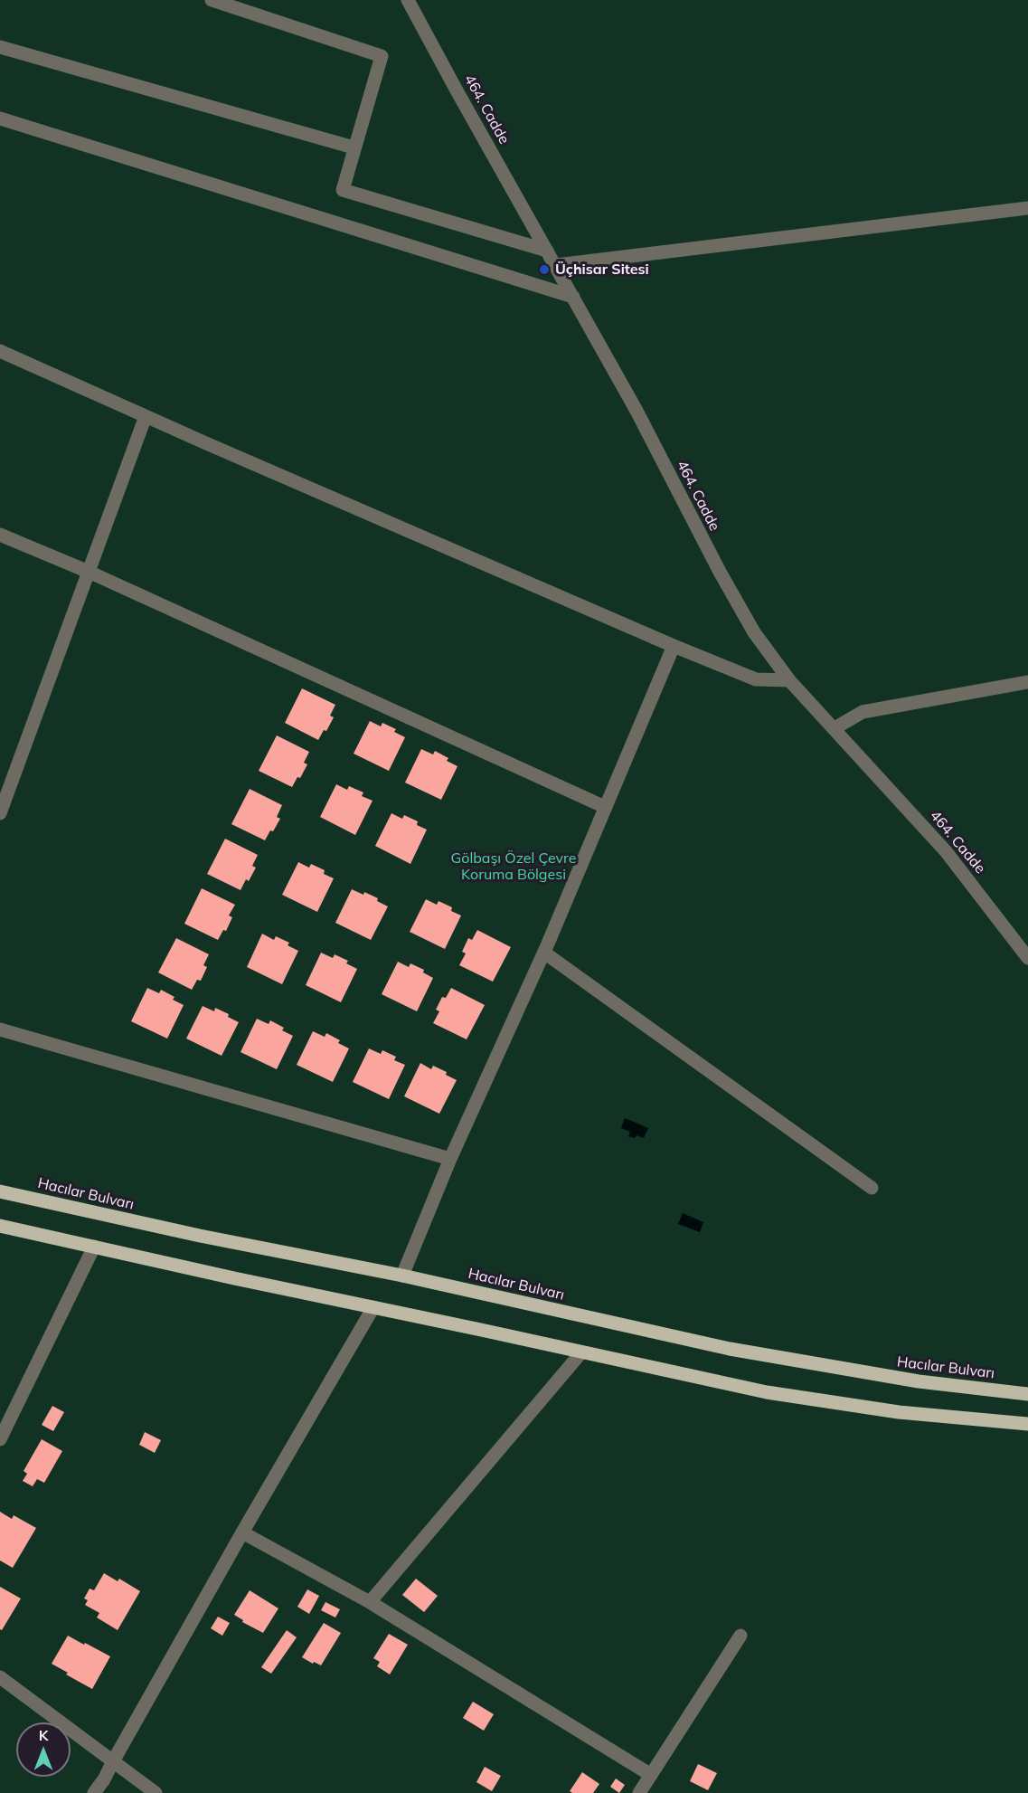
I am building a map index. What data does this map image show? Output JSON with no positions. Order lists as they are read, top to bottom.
{
  "streets": {
    "main road": ["Hacılar Bulvarı"],
    "street": ["464. Cadde"]
  },
  "parks": ["Gölbaşı Özel Çevre Koruma Bölgesi"],
  "places": ["Üçhisar Sitesi"],
  "north": "top"
}
